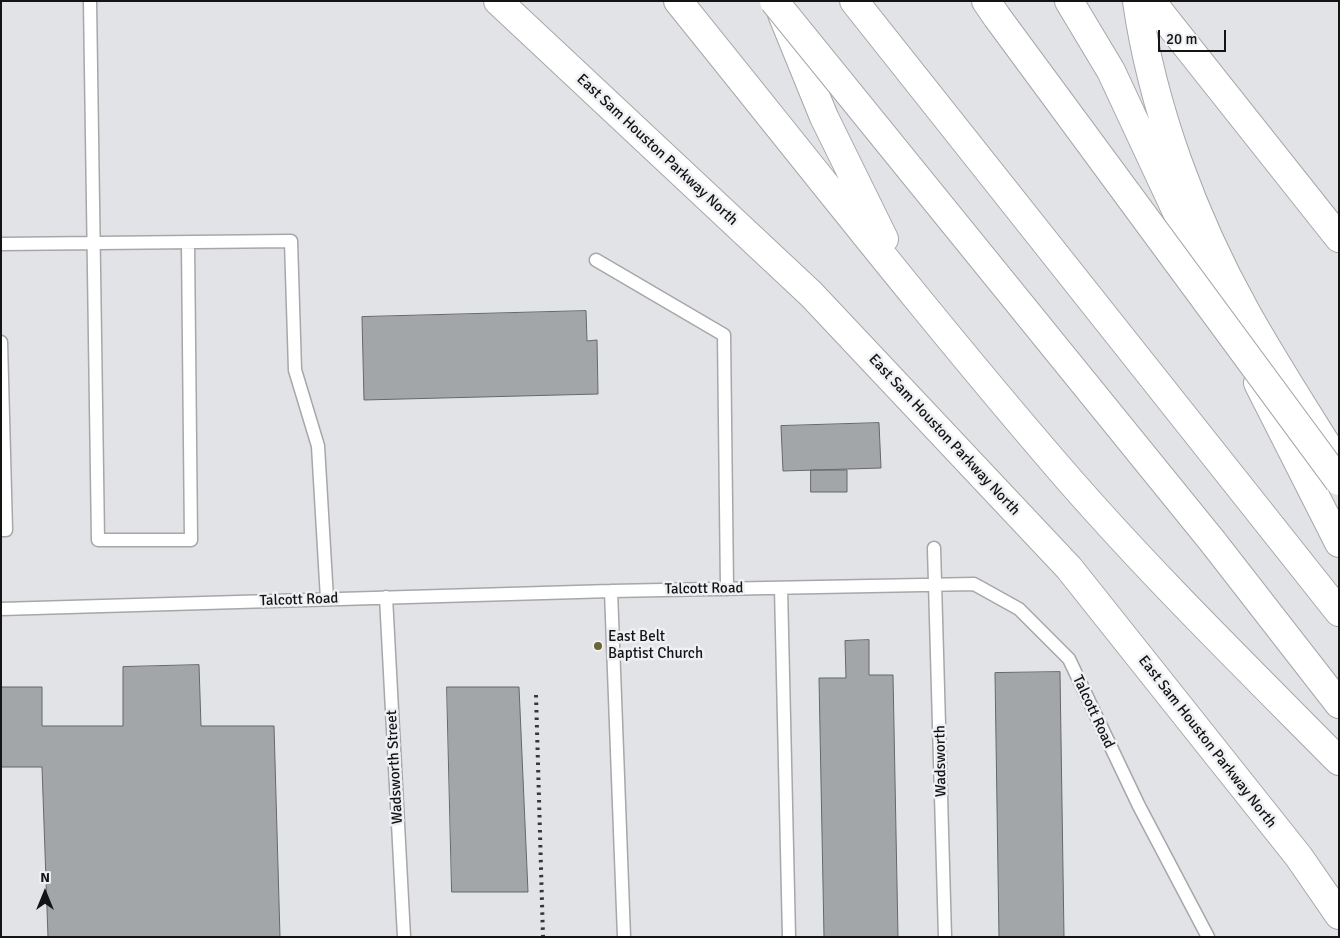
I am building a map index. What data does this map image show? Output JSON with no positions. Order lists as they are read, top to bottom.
{
  "streets": {
    "main road": ["East Sam Houston Parkway North"],
    "lane": ["Talcott Road", "Wadsworth", "Wadsworth Street"]
  },
  "crossings": [
    ["Talcott Road", "Wadsworth"],
    ["Talcott Road", "Wadsworth Street"]
  ],
  "places": ["East Belt Baptist Church"],
  "scale_bar": "20 m",
  "north": "top"
}
